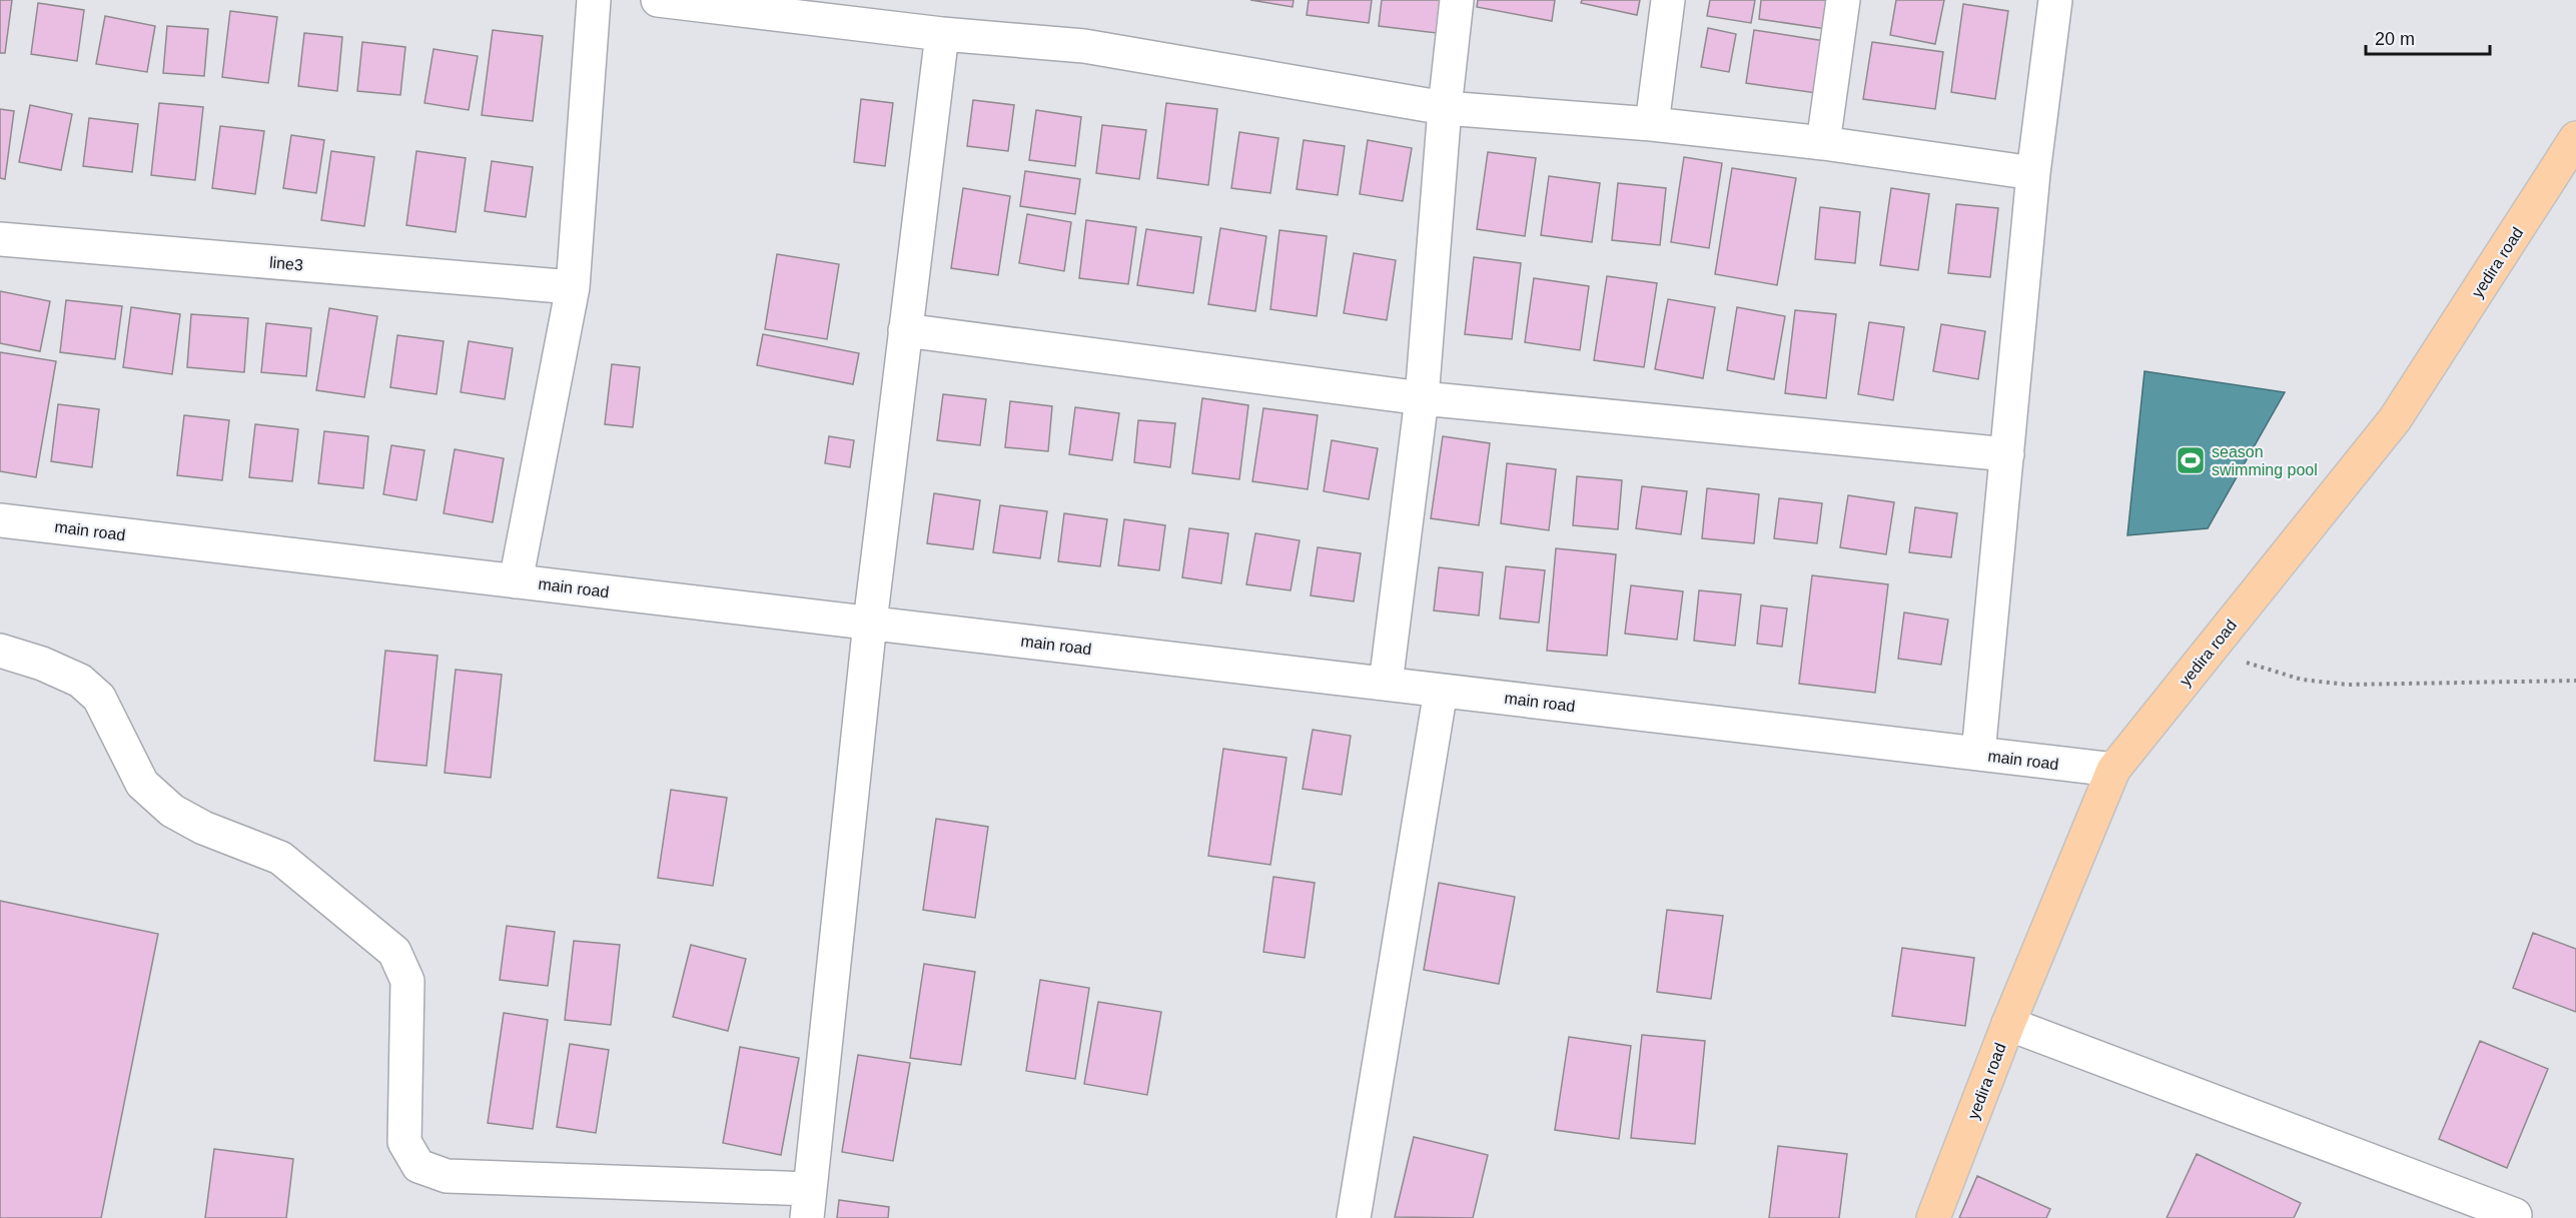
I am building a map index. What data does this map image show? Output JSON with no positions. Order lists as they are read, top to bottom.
{
  "streets": {
    "main road": ["yedira road"],
    "street": ["line3", "main road"]
  },
  "crossings": [
    ["yedira road", "main road"]
  ],
  "places": {
    "sports": ["season swimming pool"]
  },
  "scale_bar": "20 m"
}
